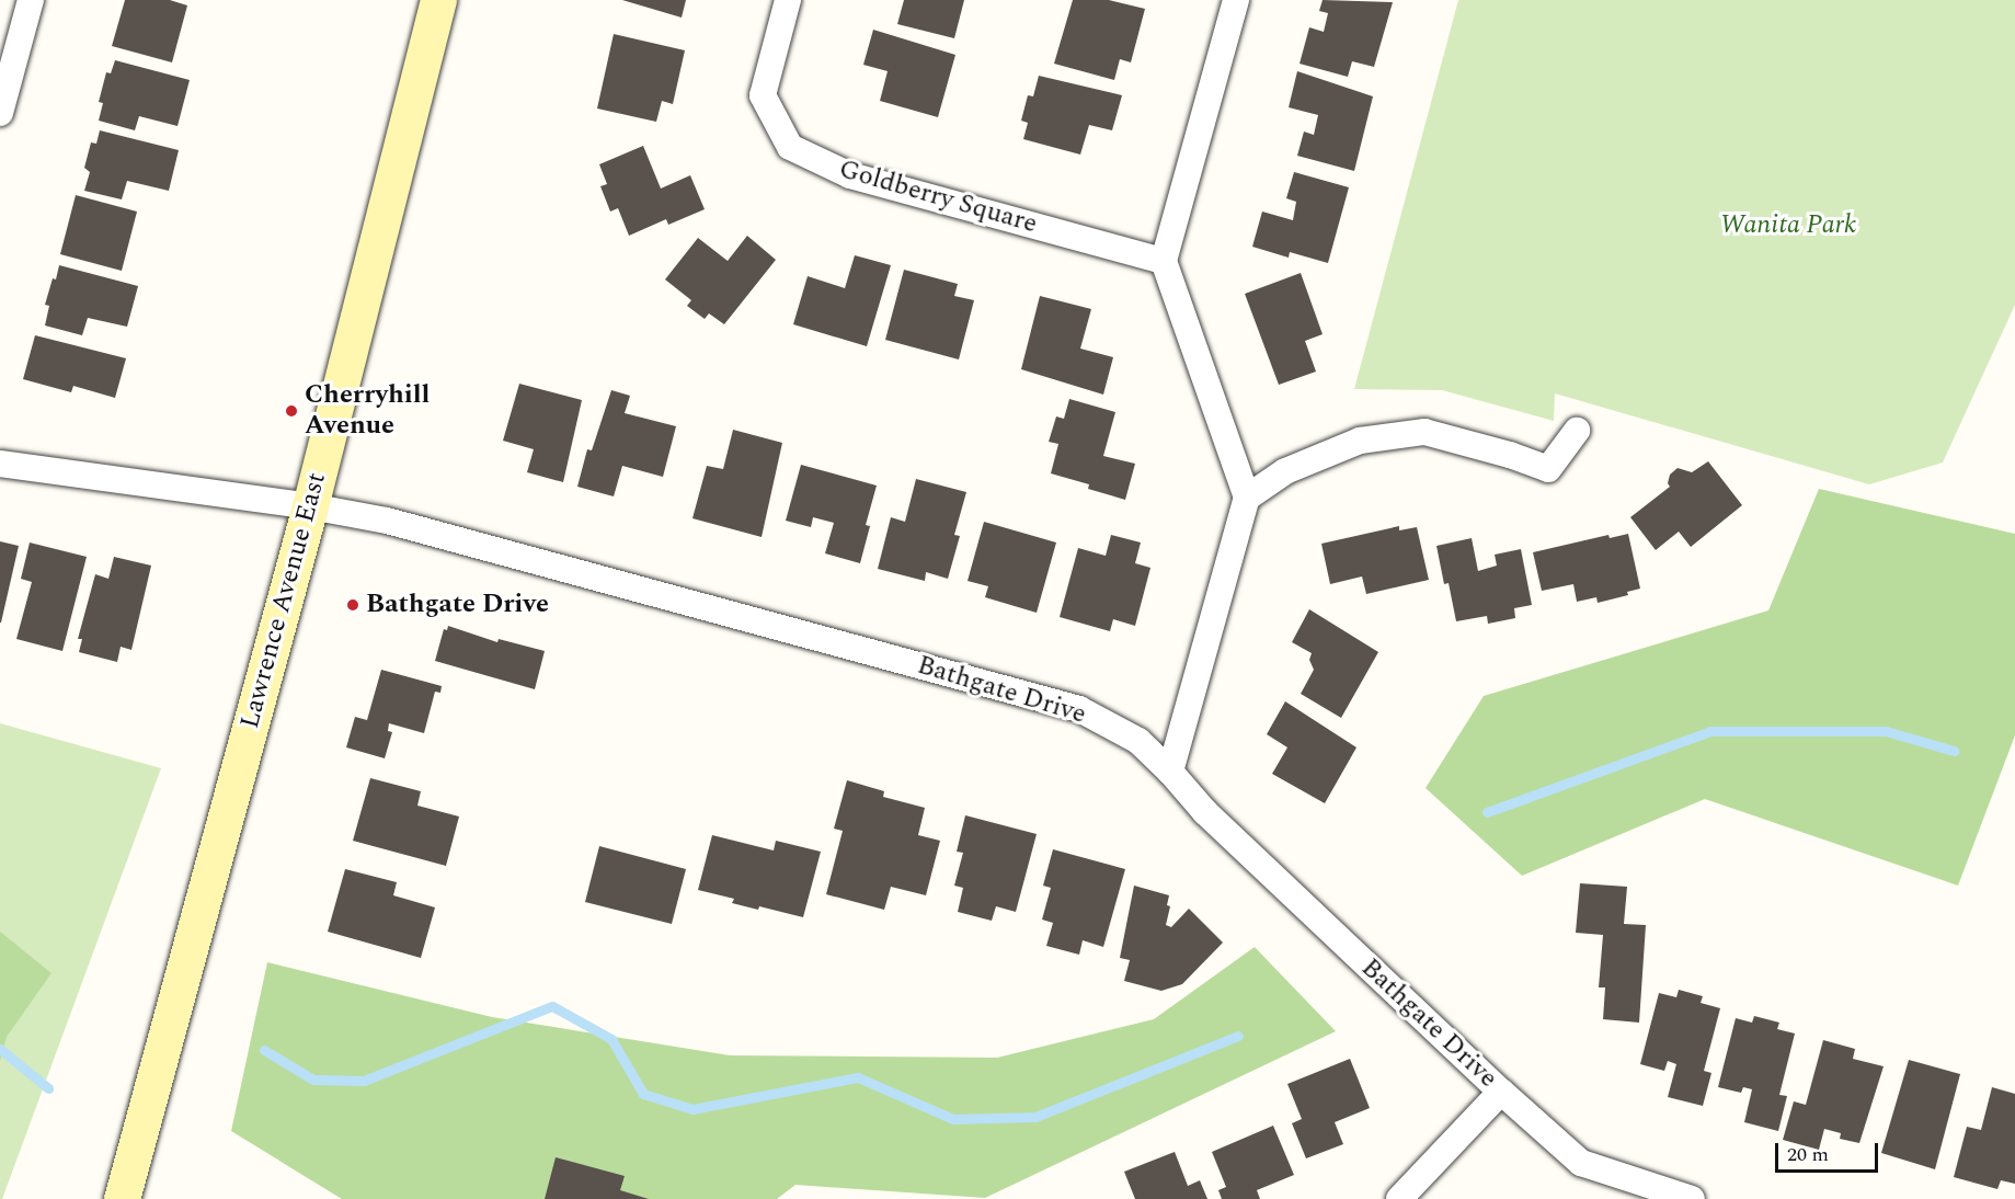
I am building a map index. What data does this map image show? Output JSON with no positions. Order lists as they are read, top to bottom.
{
  "streets": {
    "main road": ["Lawrence Avenue East"],
    "street": ["Goldberry Square", "Bathgate Drive"]
  },
  "crossings": [
    ["Lawrence Avenue East", "Bathgate Drive"]
  ],
  "parks": ["Wanita Park"],
  "places": ["Cherryhill Avenue", "Bathgate Drive"],
  "scale_bar": "20 m"
}
